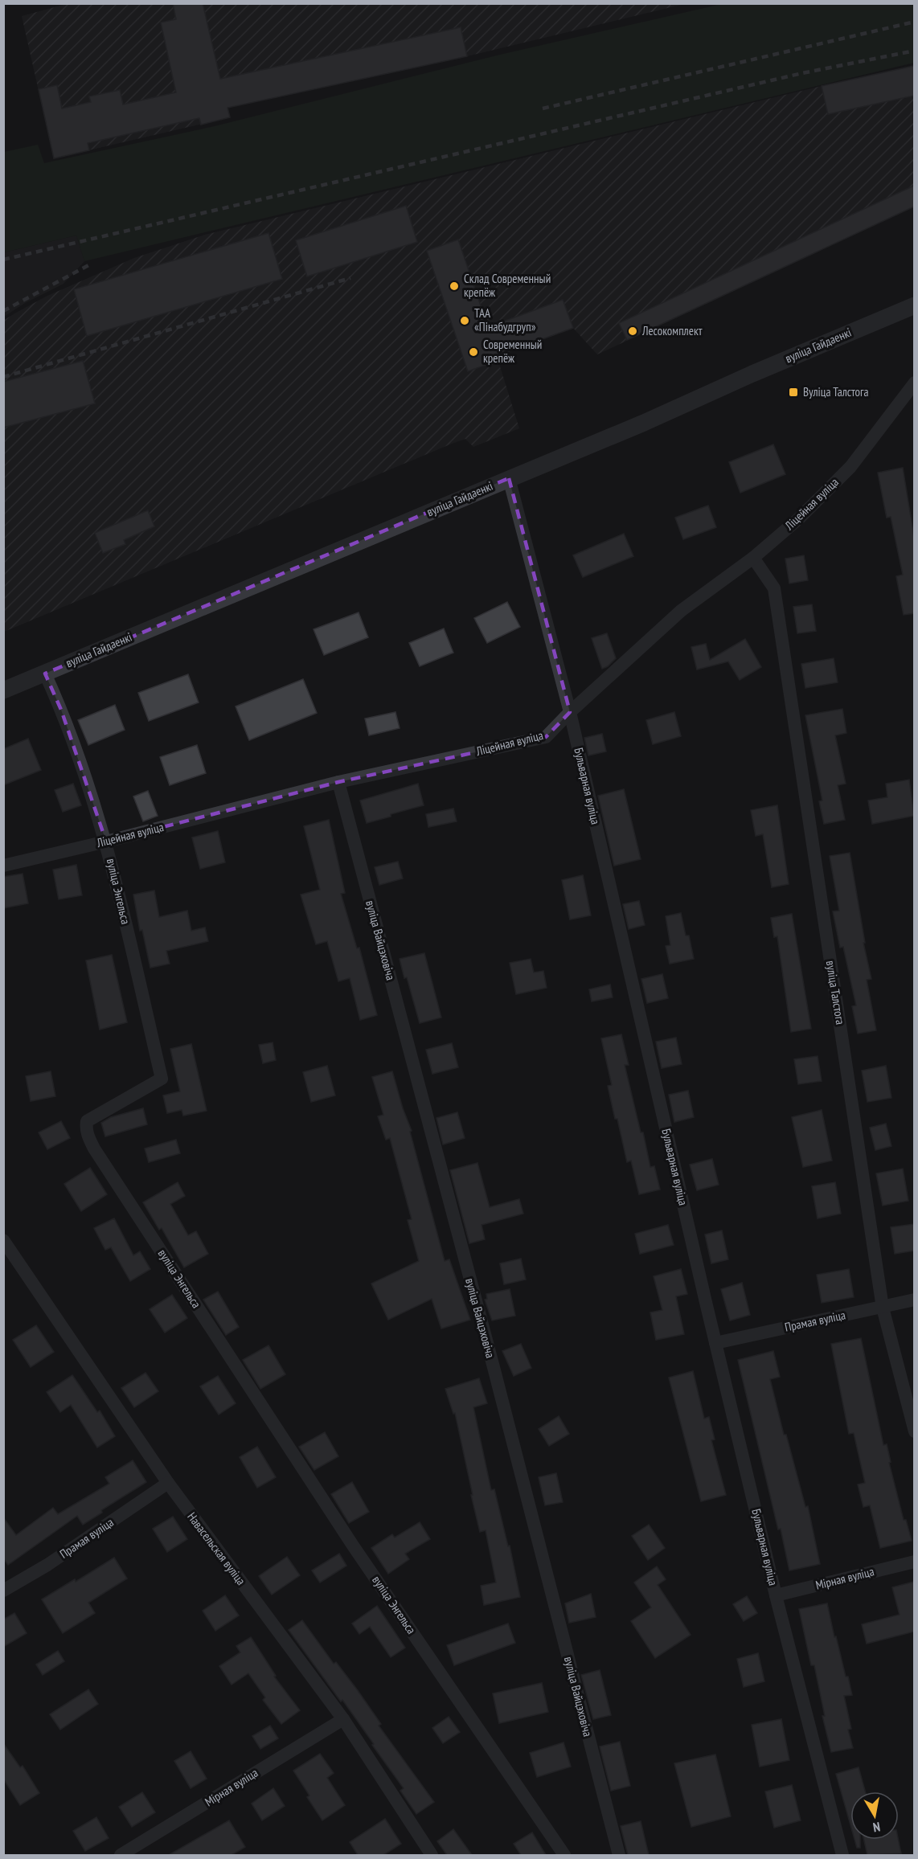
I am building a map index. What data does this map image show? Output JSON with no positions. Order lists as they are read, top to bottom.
{
  "streets": {
    "street": [
      "вуліца Гайдаенкі",
      "Ліцейная вуліца",
      "Бульварная вуліца",
      "вуліца Энгельса",
      "вуліца Вайцэховіча",
      "вуліца Талстога",
      "Прамая вуліца",
      "Навасельская вуліца",
      "Мірная вуліца"
    ]
  },
  "crossings": [
    ["вуліца Гайдаенкі", "Бульварная вуліца"],
    ["вуліца Гайдаенкі", "вуліца Энгельса"],
    ["Ліцейная вуліца", "Бульварная вуліца"],
    ["Ліцейная вуліца", "вуліца Энгельса"],
    ["Ліцейная вуліца", "вуліца Вайцэховіча"],
    ["Ліцейная вуліца", "вуліца Талстога"],
    ["Бульварная вуліца", "Прамая вуліца"],
    ["Бульварная вуліца", "Мірная вуліца"],
    ["вуліца Талстога", "Прамая вуліца"],
    ["Прамая вуліца", "Навасельская вуліца"],
    ["Навасельская вуліца", "Мірная вуліца"]
  ],
  "places": {
    "other": [
      "Склад Современный крепёж",
      "ТАА «Пінабудгруп»",
      "Лесокомплект",
      "Современный крепёж"
    ],
    "transit": ["Вуліца Талстога"]
  },
  "north": "bottom"
}
